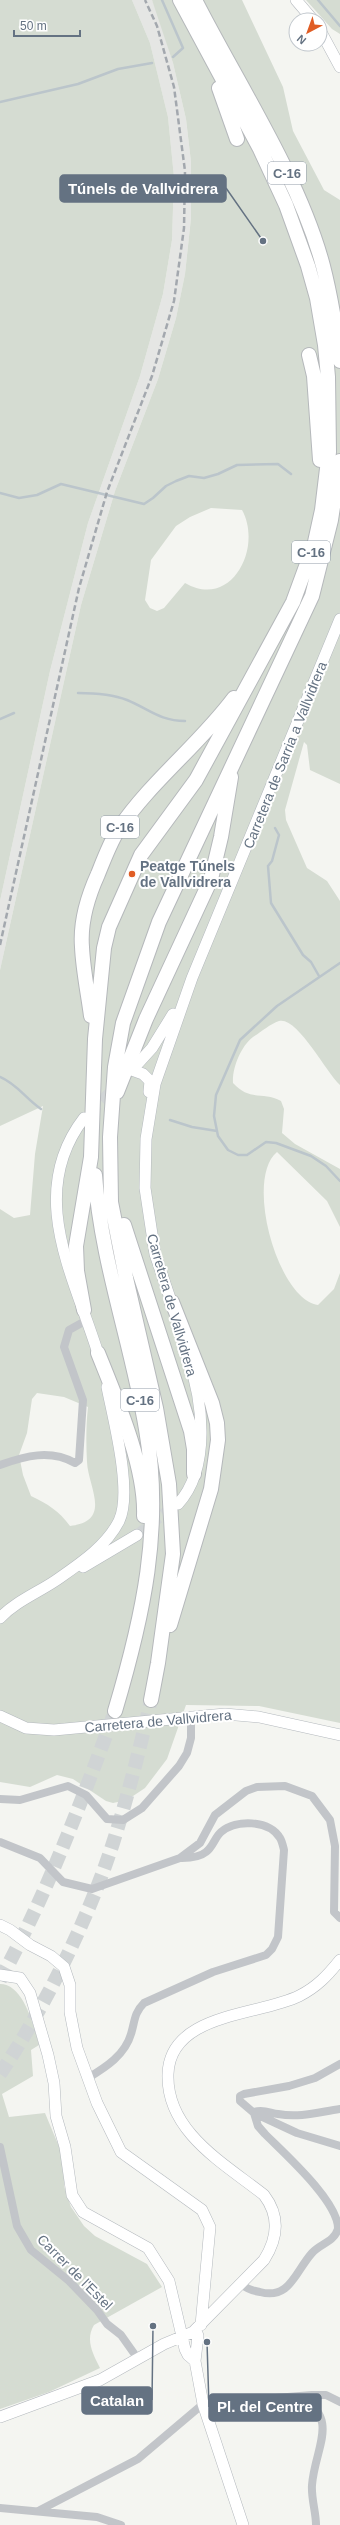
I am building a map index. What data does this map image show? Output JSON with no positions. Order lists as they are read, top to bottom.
{
  "streets": {
    "highway": ["C-16"],
    "main road": ["Carretera de Sarria a Vallvidrera", "Carretera de Vallvidrera"],
    "street": ["Carrer de l'Estel"]
  },
  "crossings": [
    ["Carretera de Sarria a Vallvidrera", "Carretera de Vallvidrera"]
  ],
  "places": [
    "Túnels de Vallvidrera",
    "Peatge Túnels de Vallvidrera",
    "Catalan",
    "Pl. del Centre"
  ],
  "scale_bar": "50 m",
  "north": "bottom left"
}
